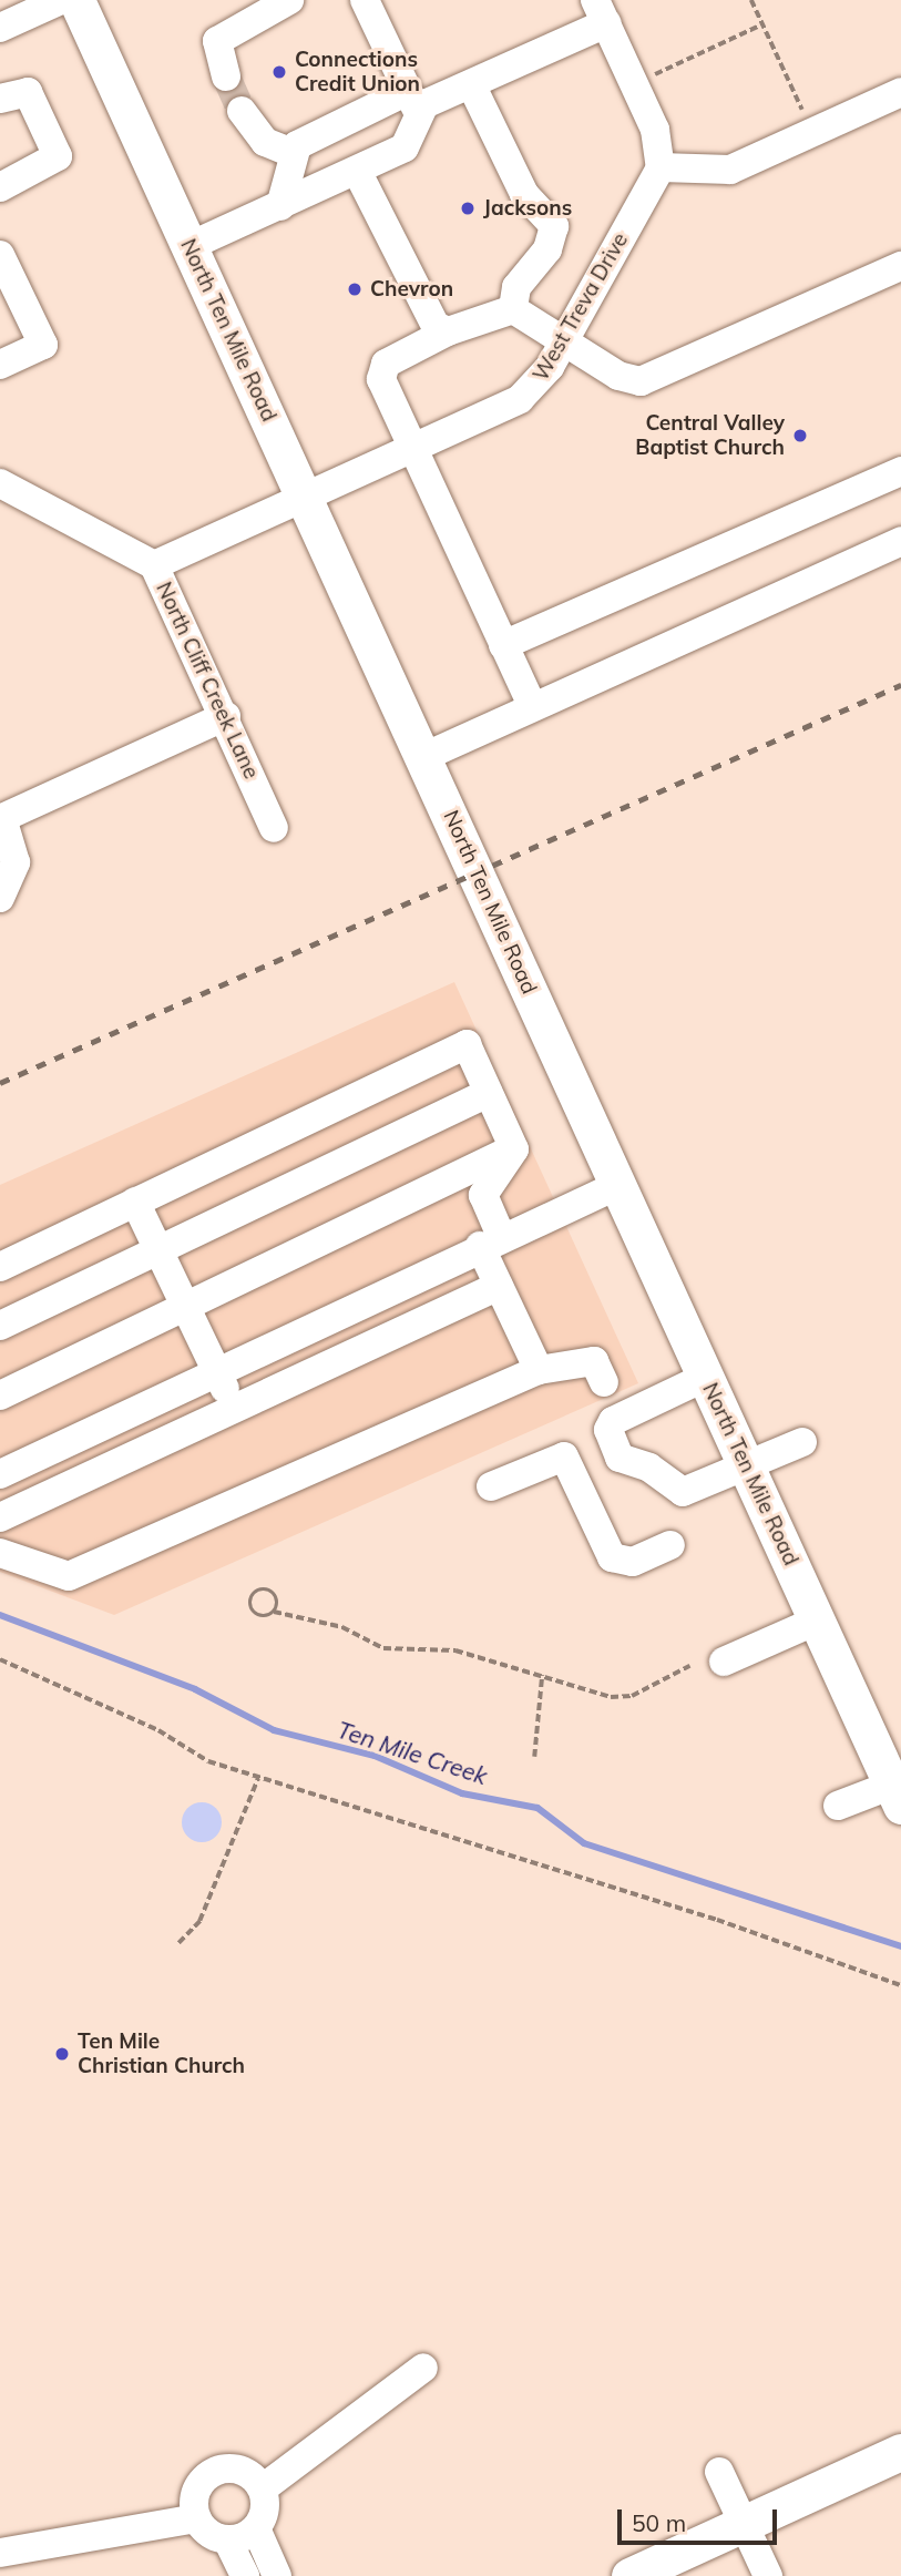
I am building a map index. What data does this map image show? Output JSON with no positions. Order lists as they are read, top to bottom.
{
  "streets": {
    "main road": ["North Ten Mile Road"],
    "street": ["West Treva Drive", "North Cliff Creek Lane"]
  },
  "crossings": [
    ["West Treva Drive", "North Ten Mile Road"],
    ["West Treva Drive", "North Cliff Creek Lane"]
  ],
  "water": ["Ten Mile Creek"],
  "places": [
    "Connections Credit Union",
    "Jacksons",
    "Chevron",
    "Central Valley Baptist Church",
    "Ten Mile Christian Church"
  ],
  "scale_bar": "50 m"
}
